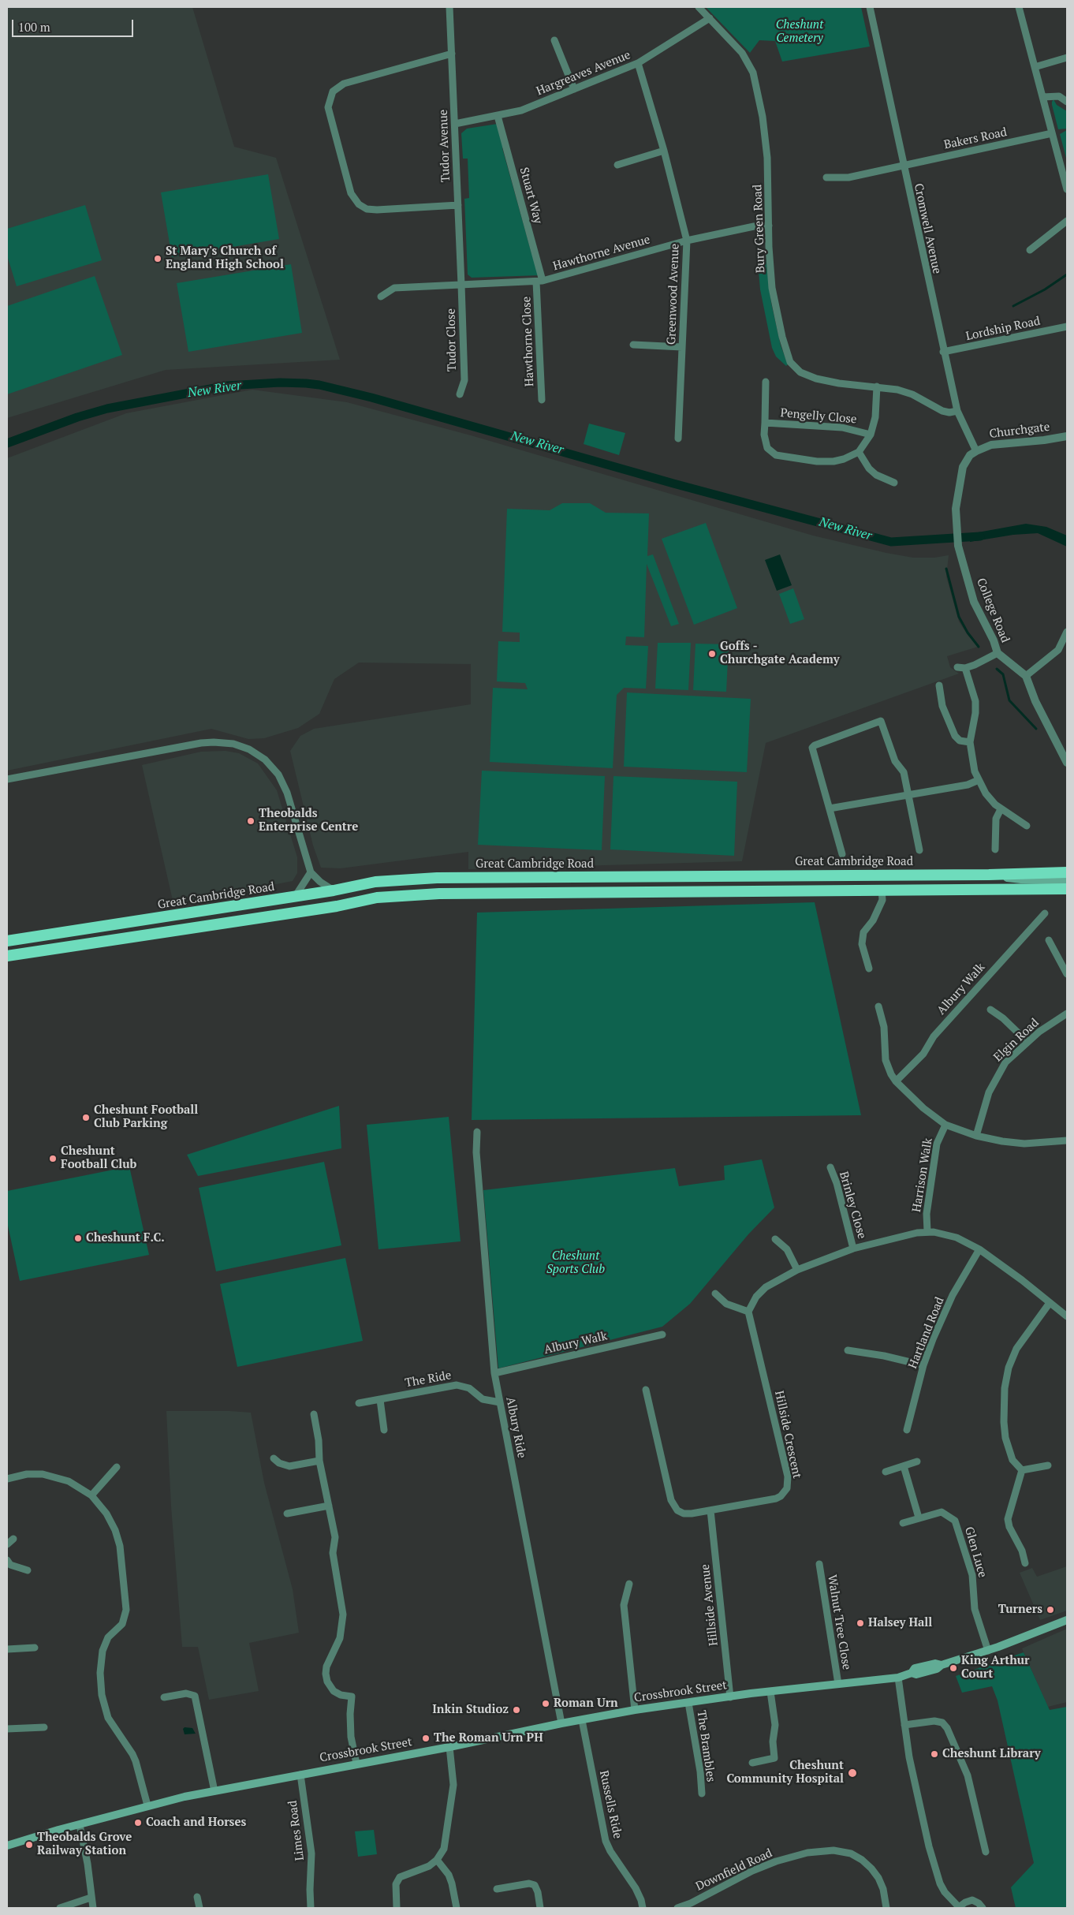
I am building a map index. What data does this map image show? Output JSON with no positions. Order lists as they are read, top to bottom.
{
  "streets": {
    "highway": ["Great Cambridge Road"],
    "main road": ["Crossbrook Street"],
    "street": [
      "Hargreaves Avenue",
      "Bakers Road",
      "Tudor Avenue",
      "Stuart Way",
      "Bury Green Road",
      "Cromwell Avenue",
      "Hawthorne Avenue",
      "Greenwood Avenue",
      "Lordship Road",
      "Tudor Close",
      "Hawthorne Close",
      "Pengelly Close",
      "Churchgate",
      "College Road",
      "Albury Walk",
      "Elgin Road",
      "Harrison Walk",
      "Brinley Close",
      "Hartland Road",
      "The Ride",
      "Albury Ride",
      "Hillside Crescent",
      "Glen Luce",
      "Hillside Avenue",
      "Walnut Tree Close",
      "The Brambles",
      "Russells Ride",
      "Limes Road",
      "Downfield Road"
    ]
  },
  "crossings": [
    ["Hargreaves Avenue", "Tudor Avenue"],
    ["Hargreaves Avenue", "Stuart Way"],
    ["Hargreaves Avenue", "Bury Green Road"],
    ["Hargreaves Avenue", "Greenwood Avenue"],
    ["Bakers Road", "Cromwell Avenue"],
    ["Tudor Avenue", "Hawthorne Avenue"],
    ["Tudor Avenue", "Tudor Close"],
    ["Stuart Way", "Hawthorne Avenue"],
    ["Stuart Way", "Hawthorne Close"],
    ["Bury Green Road", "Cromwell Avenue"],
    ["Bury Green Road", "Hawthorne Avenue"],
    ["Bury Green Road", "Pengelly Close"],
    ["Cromwell Avenue", "Lordship Road"],
    ["Cromwell Avenue", "Churchgate"],
    ["Cromwell Avenue", "College Road"],
    ["Hawthorne Avenue", "Greenwood Avenue"],
    ["Hawthorne Avenue", "Tudor Close"],
    ["Hawthorne Avenue", "Hawthorne Close"],
    ["Churchgate", "College Road"],
    ["Albury Walk", "Albury Ride"],
    ["The Ride", "Albury Ride"],
    ["Albury Ride", "Crossbrook Street"],
    ["Hillside Crescent", "Hillside Avenue"],
    ["Glen Luce", "Crossbrook Street"],
    ["Hillside Avenue", "Crossbrook Street"],
    ["Walnut Tree Close", "Crossbrook Street"],
    ["Crossbrook Street", "The Brambles"],
    ["Crossbrook Street", "Russells Ride"],
    ["Crossbrook Street", "Limes Road"]
  ],
  "water": ["New River"],
  "parks": ["Cheshunt Cemetery", "Cheshunt Sports Club"],
  "places": [
    "St Mary's Church of England High School",
    "Goffs - Churchgate Academy",
    "Theobalds Enterprise Centre",
    "Cheshunt Football Club Parking",
    "Cheshunt Football Club",
    "Cheshunt F.C.",
    "Turners",
    "Halsey Hall",
    "King Arthur Court",
    "Roman Urn",
    "Inkin Studioz",
    "The Roman Urn PH",
    "Cheshunt Library",
    "Cheshunt Community Hospital",
    "Coach and Horses",
    "Theobalds Grove Railway Station"
  ],
  "scale_bar": "100 m"
}
